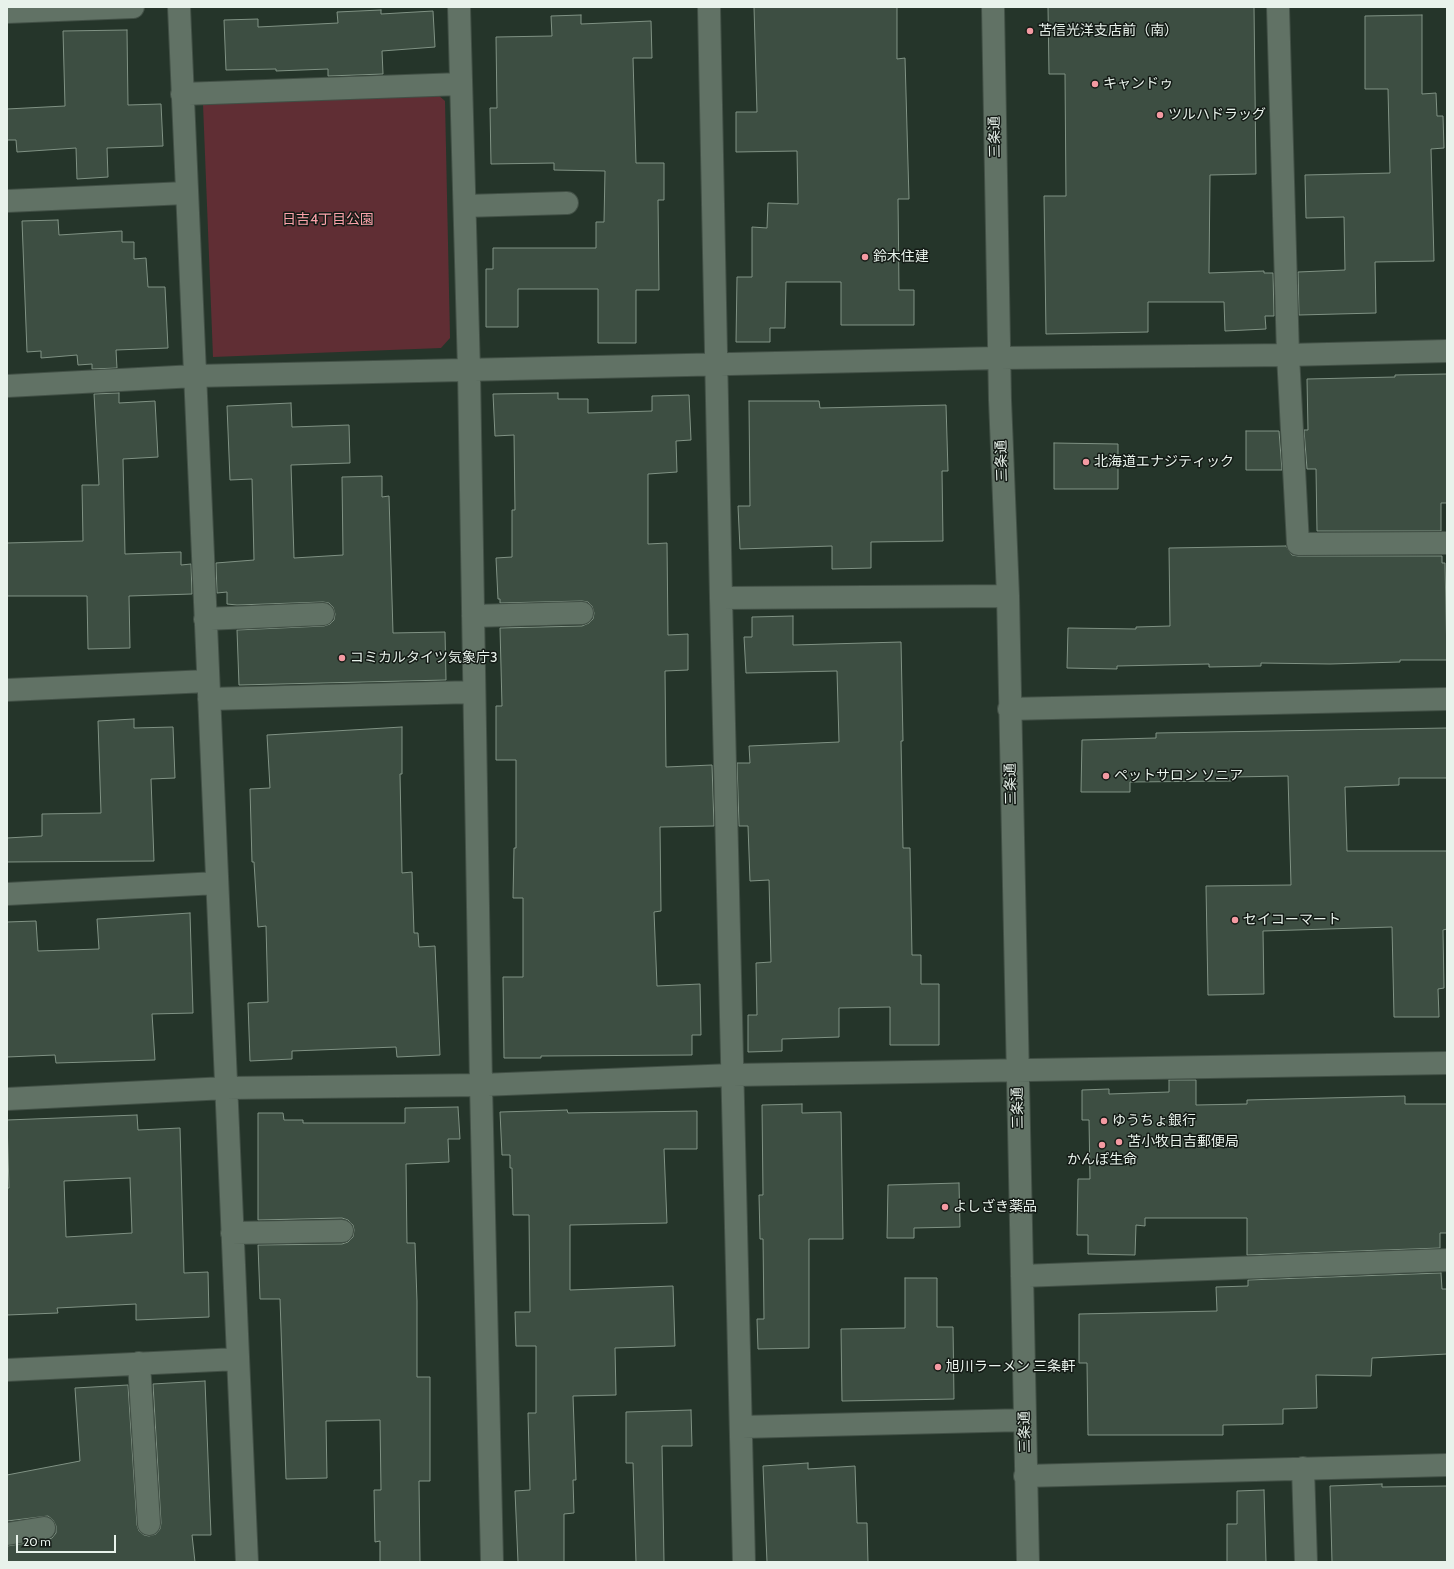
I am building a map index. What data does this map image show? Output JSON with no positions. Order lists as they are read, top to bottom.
{
  "streets": {
    "street": ["三条通"]
  },
  "parks": ["日吉4丁目公園"],
  "places": [
    "苫信光洋支店前（南）",
    "キャンドゥ",
    "ツルハドラッグ",
    "鈴木住建",
    "北海道エナジティック",
    "コミカルタイツ気象庁3",
    "ペットサロン ソニア",
    "セイコーマート",
    "ゆうちょ銀行",
    "苫小牧日吉郵便局",
    "かんぽ生命",
    "よしざき薬品",
    "旭川ラーメン 三条軒"
  ],
  "scale_bar": "20 m"
}
